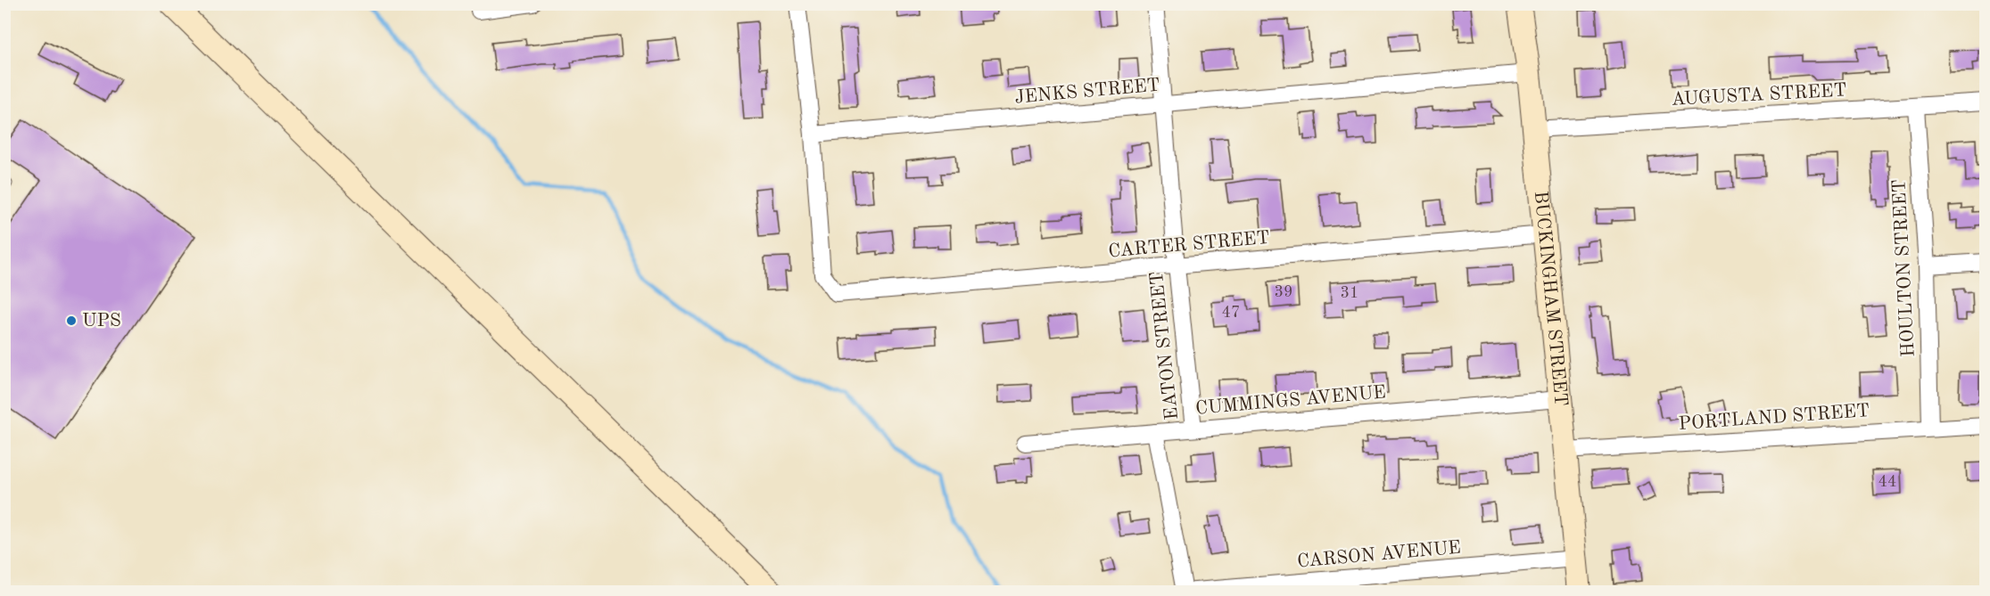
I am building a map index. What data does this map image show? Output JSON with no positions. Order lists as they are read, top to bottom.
{
  "streets": {
    "main road": ["BUCKINGHAM STREET"],
    "street": [
      "JENKS STREET",
      "AUGUSTA STREET",
      "CARTER STREET",
      "HOULTON STREET",
      "EATON STREET",
      "CUMMINGS AVENUE",
      "PORTLAND STREET",
      "CARSON AVENUE"
    ]
  },
  "crossings": [
    ["JENKS STREET", "CARTER STREET"],
    ["JENKS STREET", "BUCKINGHAM STREET"],
    ["JENKS STREET", "EATON STREET"],
    ["AUGUSTA STREET", "HOULTON STREET"],
    ["AUGUSTA STREET", "BUCKINGHAM STREET"],
    ["CARTER STREET", "BUCKINGHAM STREET"],
    ["CARTER STREET", "EATON STREET"],
    ["HOULTON STREET", "PORTLAND STREET"],
    ["BUCKINGHAM STREET", "CUMMINGS AVENUE"],
    ["BUCKINGHAM STREET", "PORTLAND STREET"],
    ["BUCKINGHAM STREET", "CARSON AVENUE"],
    ["EATON STREET", "CUMMINGS AVENUE"]
  ],
  "places": ["UPS"],
  "house_numbers": [
    "39",
    "31",
    "47",
    "44"
  ]
}
